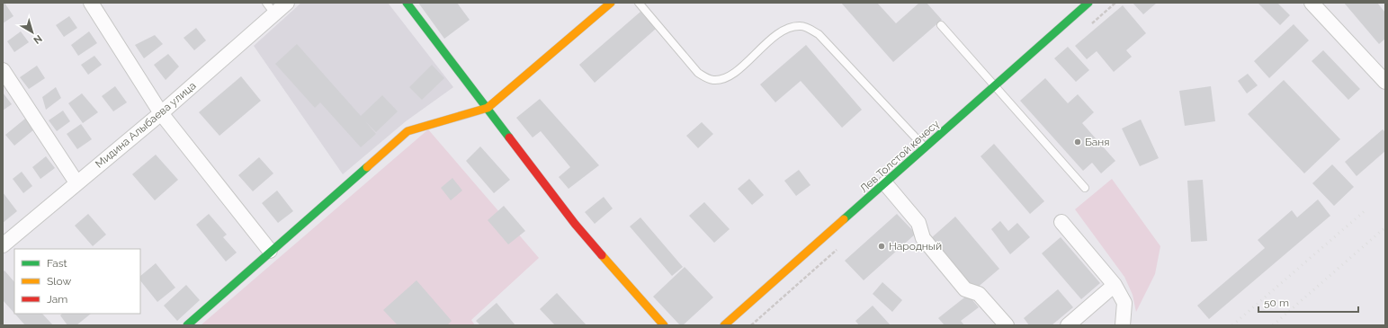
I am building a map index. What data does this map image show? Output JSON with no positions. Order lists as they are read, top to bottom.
{
  "streets": {
    "street": ["Мидина Алыбаева улица", "Лев Толстой көчөсү"]
  },
  "places": ["Баня", "Народный"],
  "legend": ["Fast", "Slow", "Jam"],
  "scale_bar": "50 m",
  "north": "bottom right"
}
